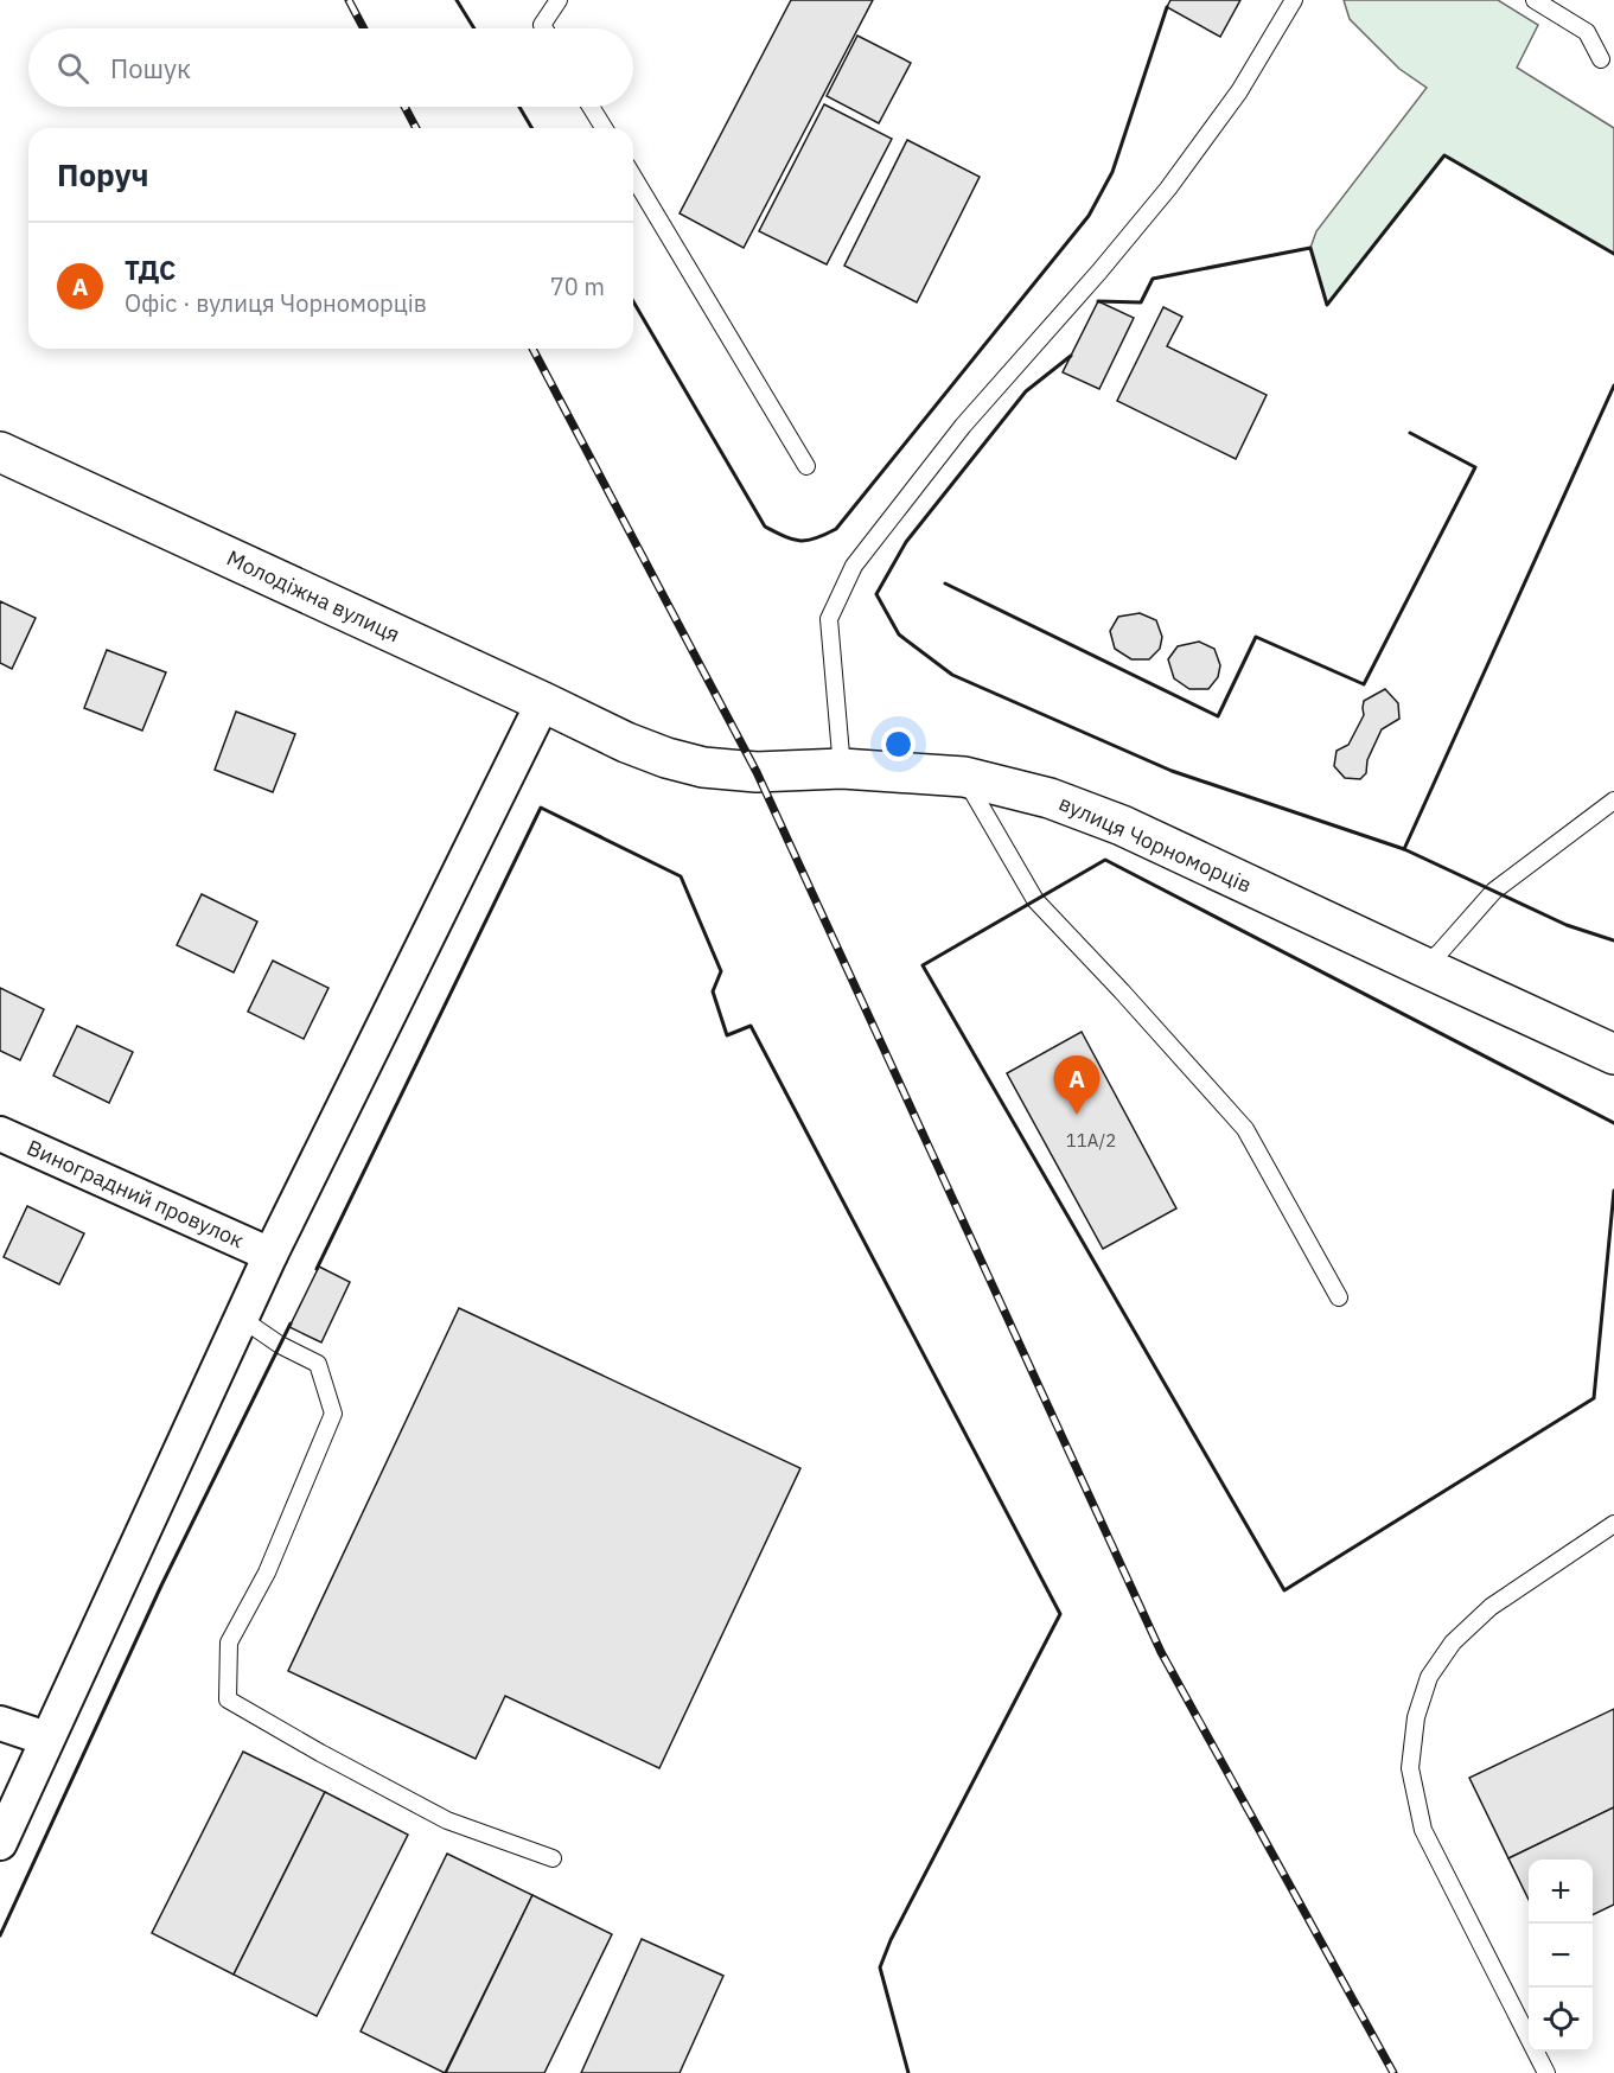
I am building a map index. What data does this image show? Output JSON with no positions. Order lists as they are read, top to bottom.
{
  "streets": {
    "street": ["Молодіжна вулиця", "вулиця Чорноморців", "Виноградний провулок"]
  },
  "crossings": [
    ["Молодіжна вулиця", "вулиця Чорноморців"]
  ],
  "house_numbers": ["11А/2"],
  "page": {
    "search": "Пошук",
    "heading": "Поруч",
    "list": [
      {
        "mark": "A",
        "name": "ТДС",
        "note": "Офіс · вулиця Чорноморців",
        "value": "70 m"
      }
    ],
    "pins": "A",
    "map_buttons": ["+", "−"]
  }
}
